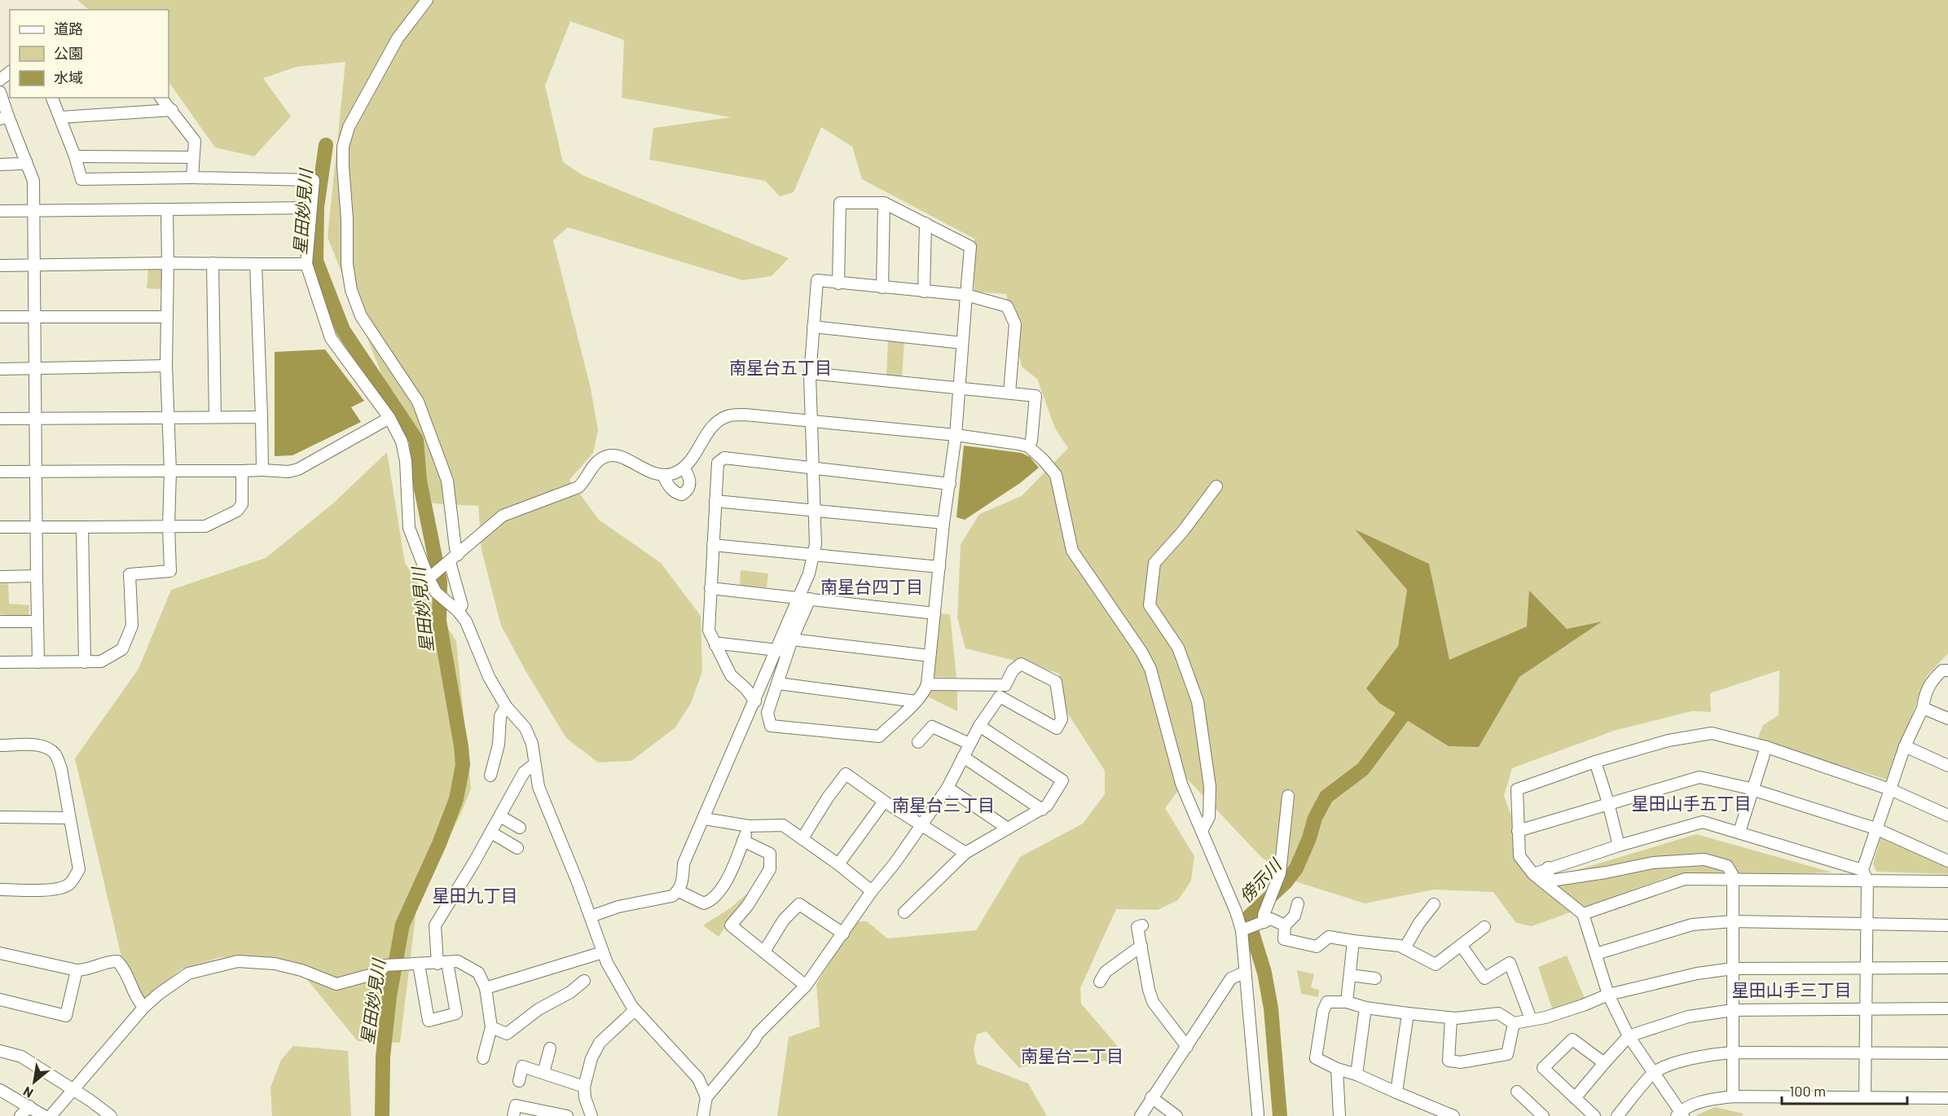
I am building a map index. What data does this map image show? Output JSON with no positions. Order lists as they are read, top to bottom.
{
  "districts": [
    "南星台五丁目",
    "南星台四丁目",
    "星田山手五丁目",
    "南星台三丁目",
    "星田九丁目",
    "星田山手三丁目",
    "南星台二丁目"
  ],
  "water": ["星田妙見川", "傍示川"],
  "legend": ["道路", "公園", "水域"],
  "scale_bar": "100 m",
  "north": "bottom left"
}
